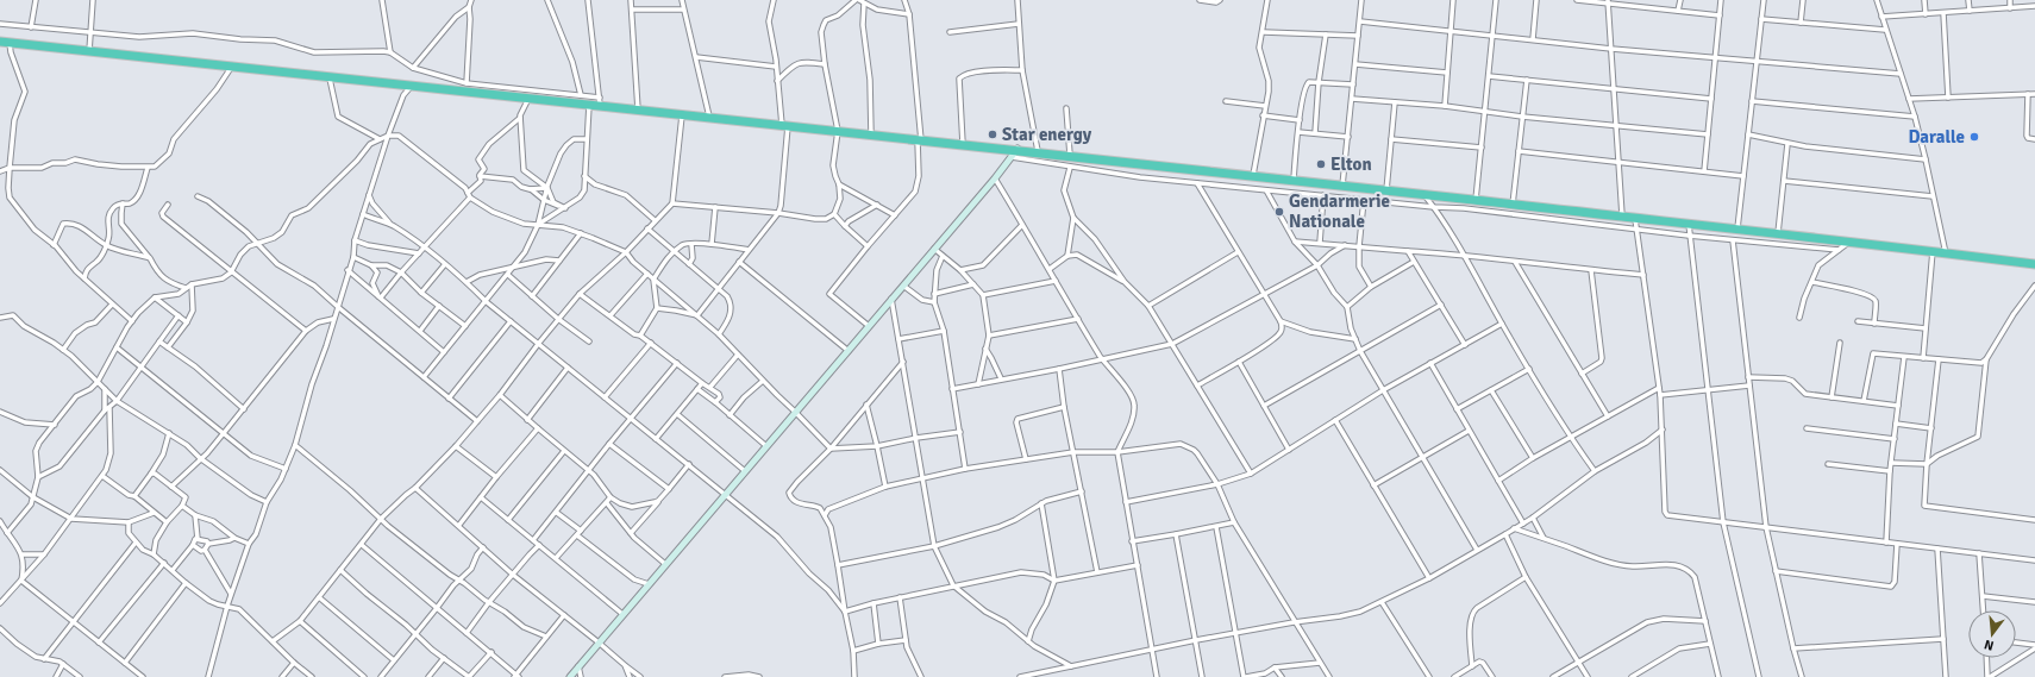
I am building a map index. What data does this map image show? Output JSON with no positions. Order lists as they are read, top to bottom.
{
  "places": [
    "Star energy",
    "Daralle",
    "Elton",
    "Gendarmerie Nationale"
  ],
  "north": "bottom"
}
